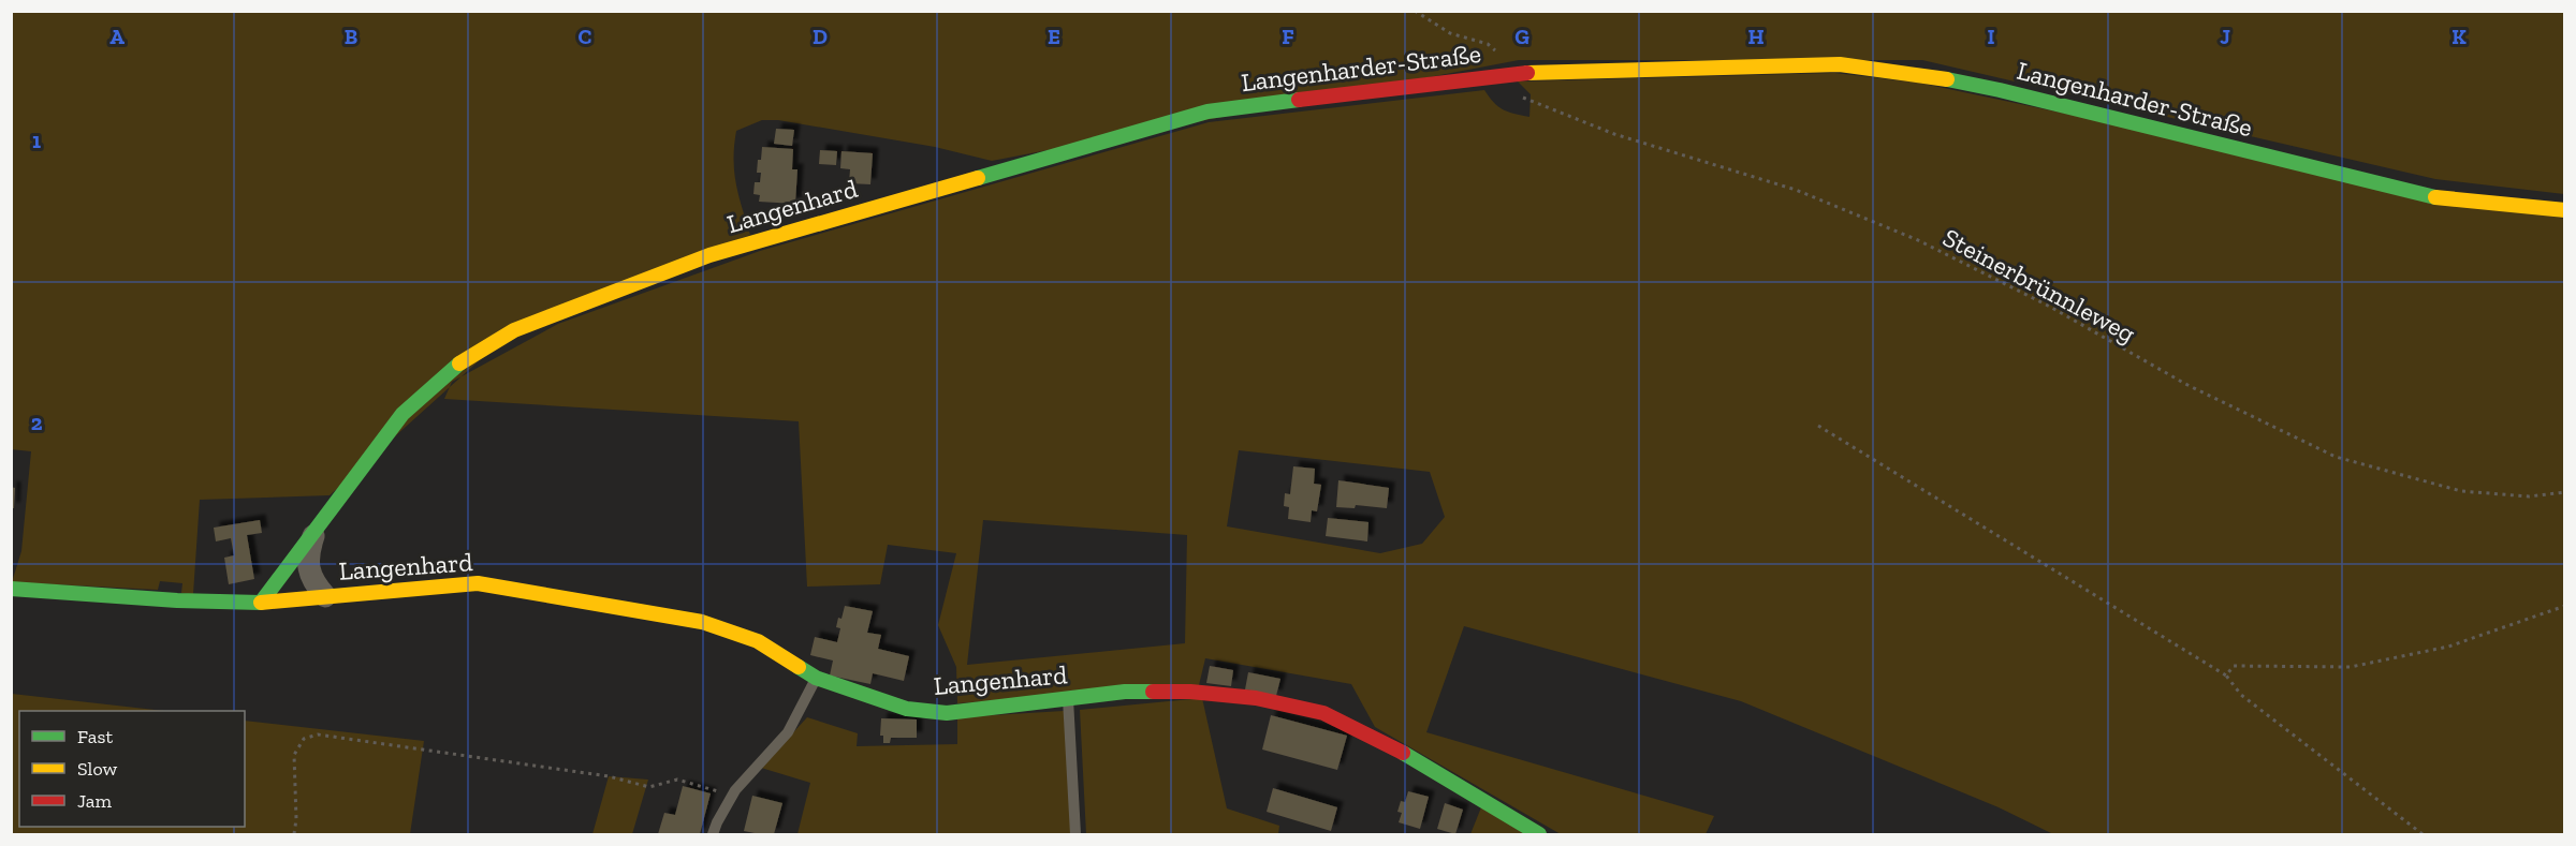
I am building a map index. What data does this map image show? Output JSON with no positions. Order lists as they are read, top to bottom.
{
  "streets": {
    "street": ["Langenharder-Straße", "Langenhard"],
    "path": ["Steinerbrünnleweg"]
  },
  "crossings": [
    ["Langenharder-Straße", "Langenhard"],
    ["Langenharder-Straße", "Steinerbrünnleweg"]
  ],
  "legend": ["Fast", "Slow", "Jam"],
  "grid": {
    "columns": [
      "A",
      "B",
      "C",
      "D",
      "E",
      "F",
      "G",
      "H",
      "I",
      "J",
      "K"
    ],
    "rows": ["1", "2"]
  }
}
